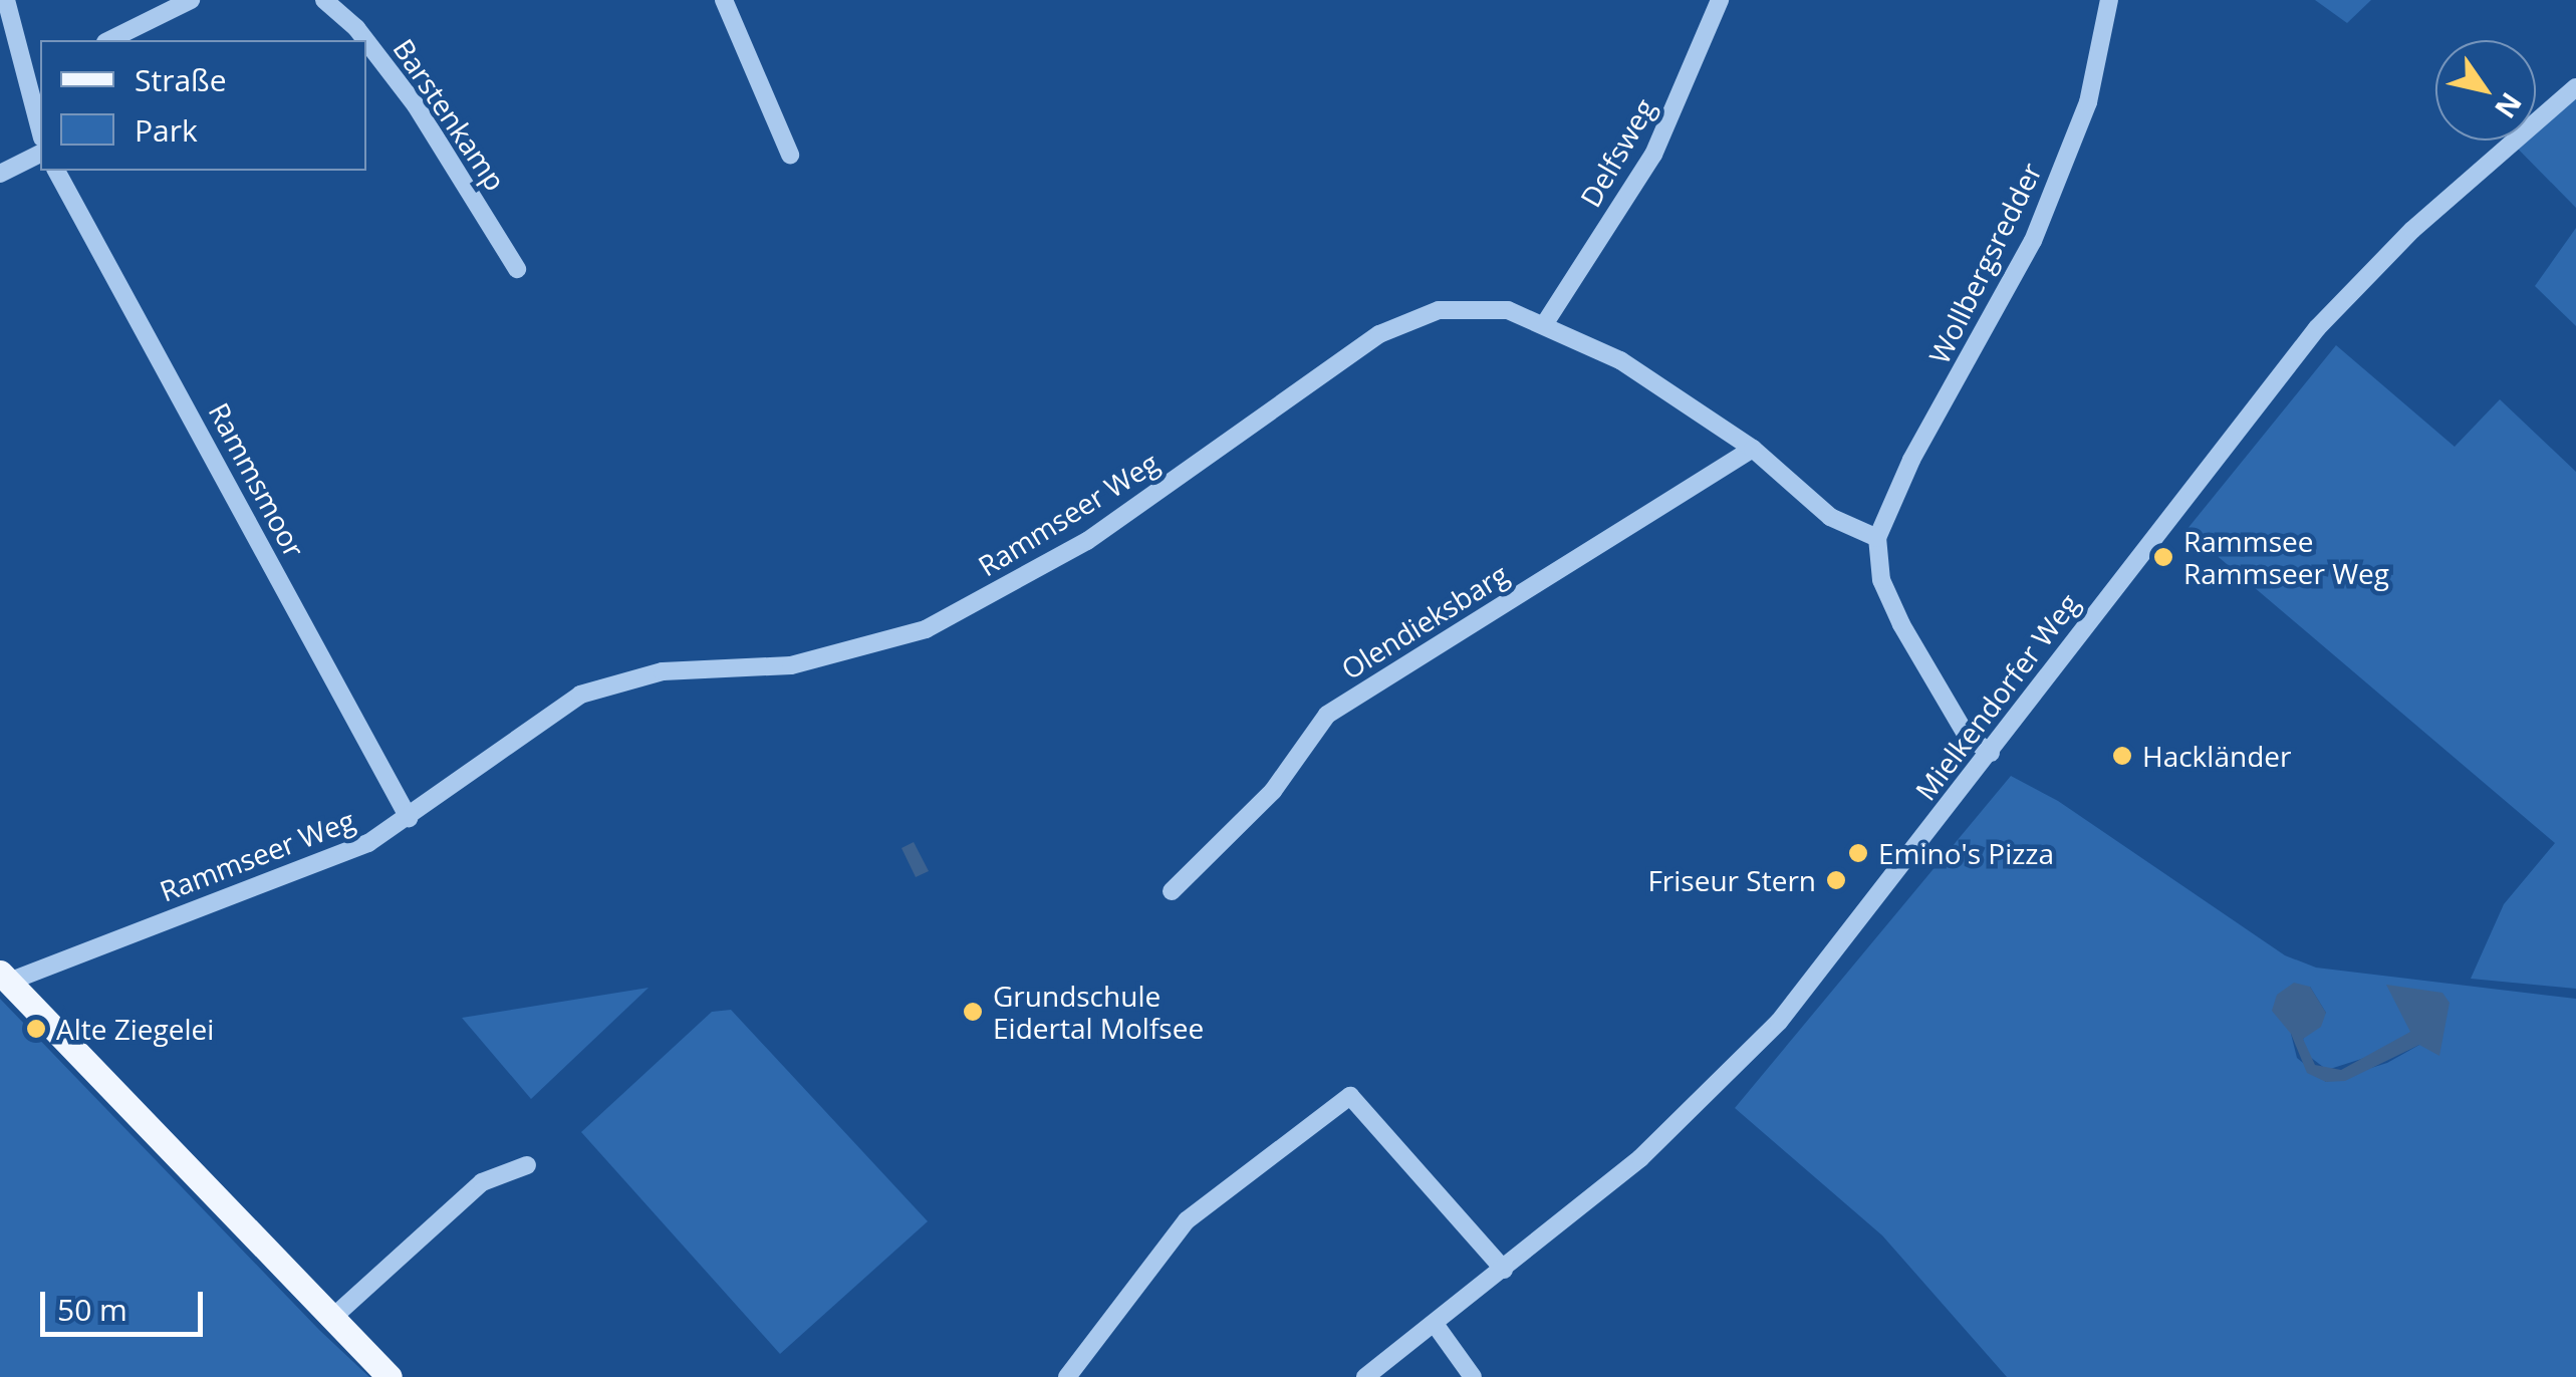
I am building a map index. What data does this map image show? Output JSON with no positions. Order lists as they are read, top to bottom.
{
  "streets": {
    "street": [
      "Barstenkamp",
      "Delfsweg",
      "Wollbergsredder",
      "Rammsmoor",
      "Rammseer Weg",
      "Olendieksbarg",
      "Mielkendorfer Weg"
    ]
  },
  "crossings": [
    ["Delfsweg", "Rammseer Weg"],
    ["Wollbergsredder", "Rammseer Weg"],
    ["Rammsmoor", "Rammseer Weg"],
    ["Rammseer Weg", "Olendieksbarg"]
  ],
  "places": [
    "Rammsee Rammseer Weg",
    "Hackländer",
    "Emino's Pizza",
    "Friseur Stern",
    "Grundschule Eidertal Molfsee",
    "Alte Ziegelei"
  ],
  "legend": ["Straße", "Park"],
  "scale_bar": "50 m",
  "north": "bottom right"
}
